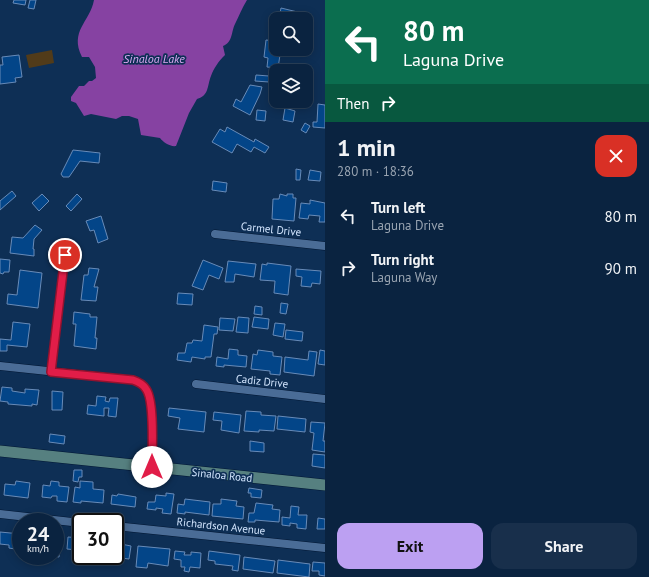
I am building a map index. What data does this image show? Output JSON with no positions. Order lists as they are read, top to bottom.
{
  "streets": {
    "street": [
      "Carmel Drive",
      "Cadiz Drive",
      "Sinaloa Road",
      "Richardson Avenue"
    ]
  },
  "water": ["Sinaloa Lake"],
  "page": {
    "turn": ["80 m", "Laguna Drive"],
    "then": "Then",
    "heading": ["1 min", "280 m · 18:36"],
    "list": [
      {
        "name": "Turn left",
        "note": "Laguna Drive",
        "value": "80 m"
      },
      {
        "name": "Turn right",
        "note": "Laguna Way",
        "value": "90 m"
      }
    ],
    "speed": "24 km/h",
    "limit": "30",
    "buttons": ["Exit", "Share"]
  }
}
